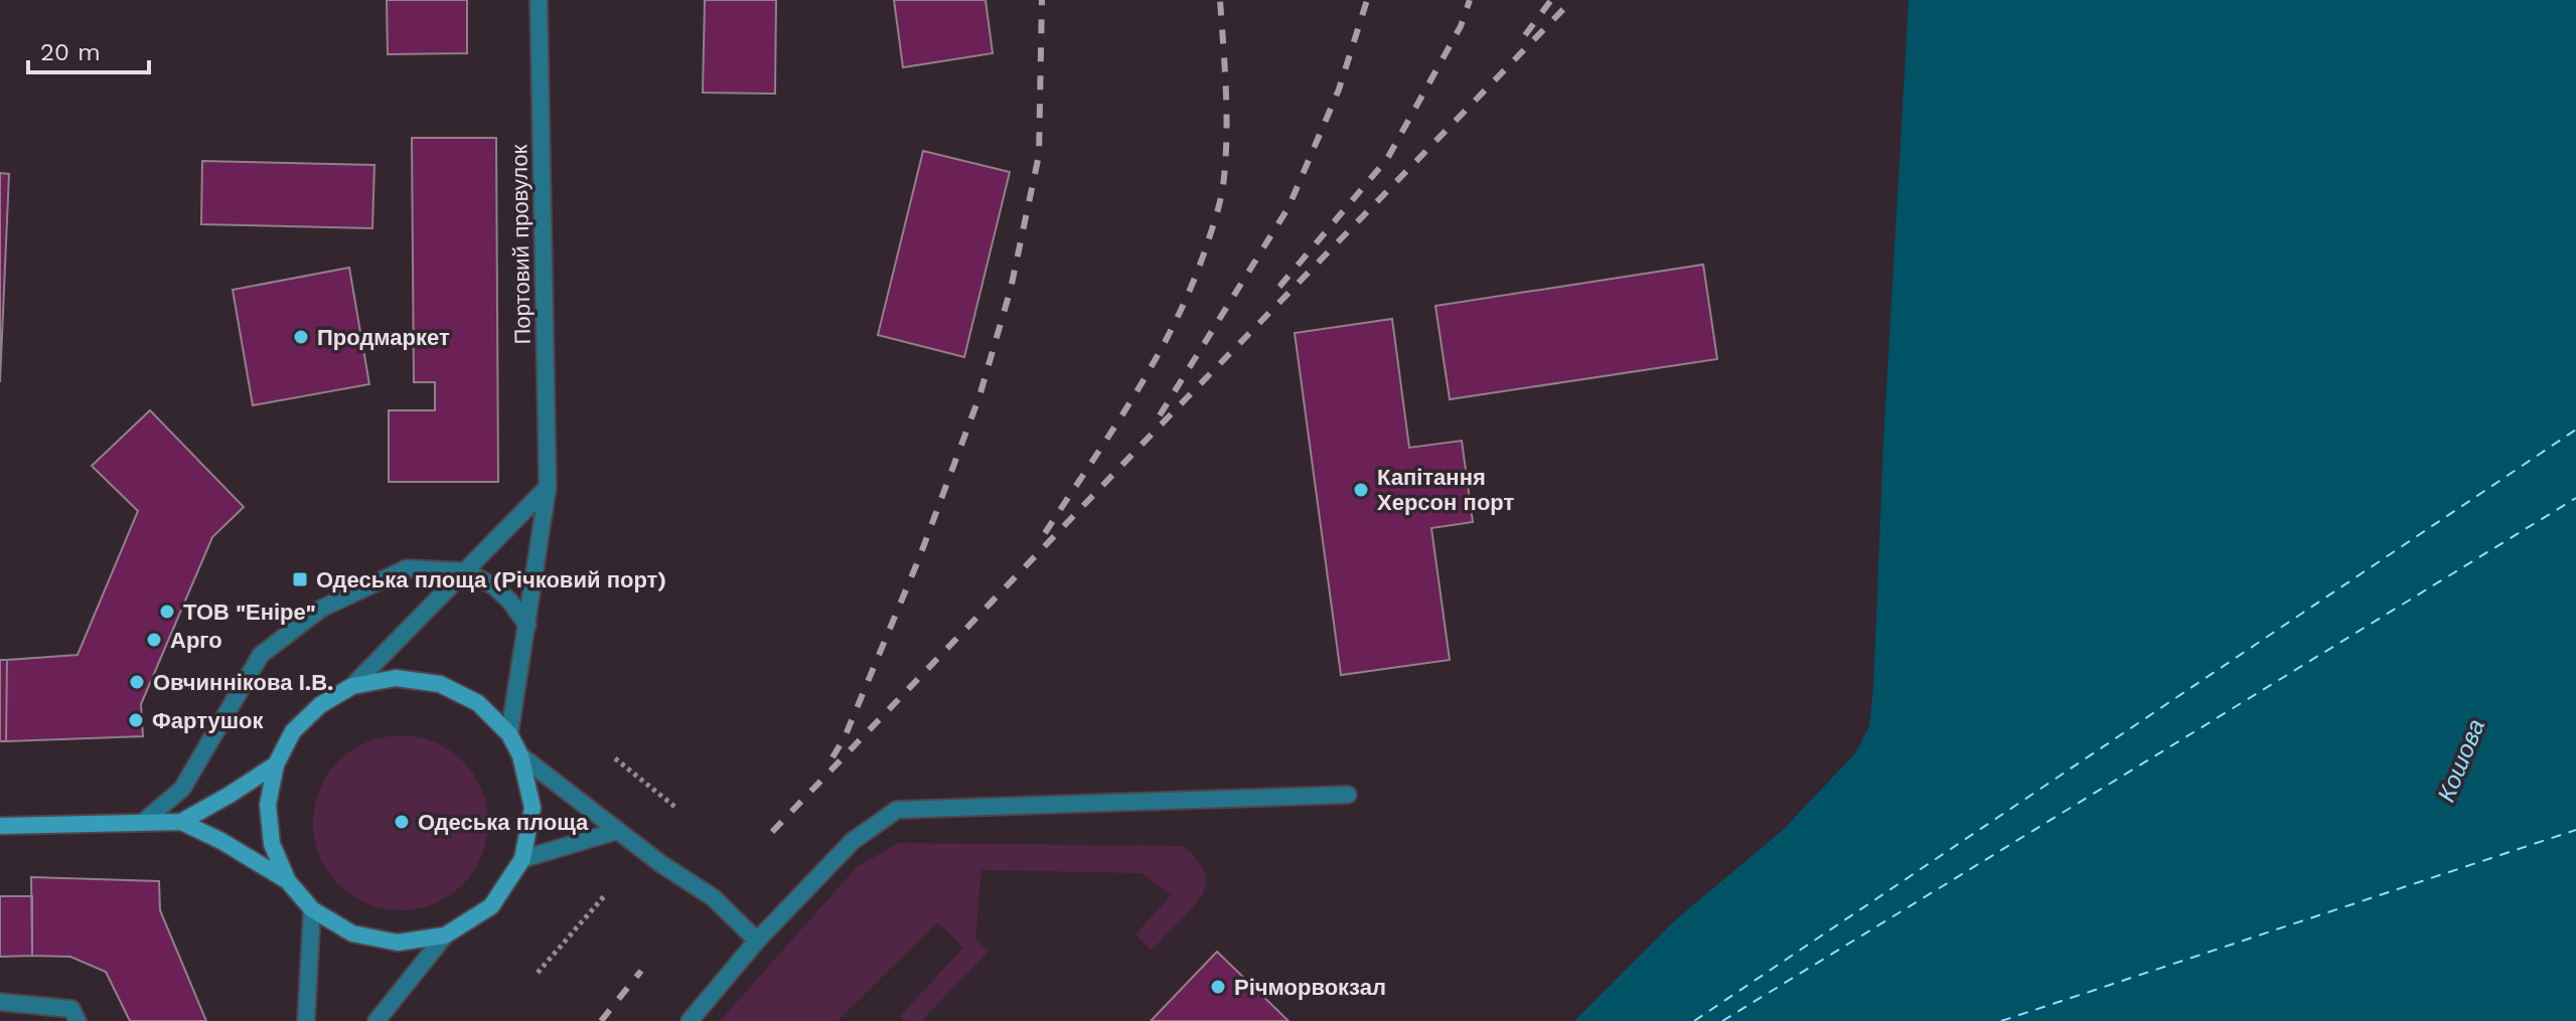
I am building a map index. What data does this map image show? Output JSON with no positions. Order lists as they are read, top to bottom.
{
  "streets": {
    "street": ["Портовий провулок"]
  },
  "water": ["Кошова"],
  "places": {
    "other": [
      "Продмаркет",
      "Капітання Херсон порт",
      "ТОВ \"Еніре\"",
      "Арго",
      "Овчиннікова І.В.",
      "Фартушок",
      "Одеська площа",
      "Річморвокзал"
    ],
    "transit": ["Одеська площа (Річковий порт)"]
  },
  "scale_bar": "20 m"
}
